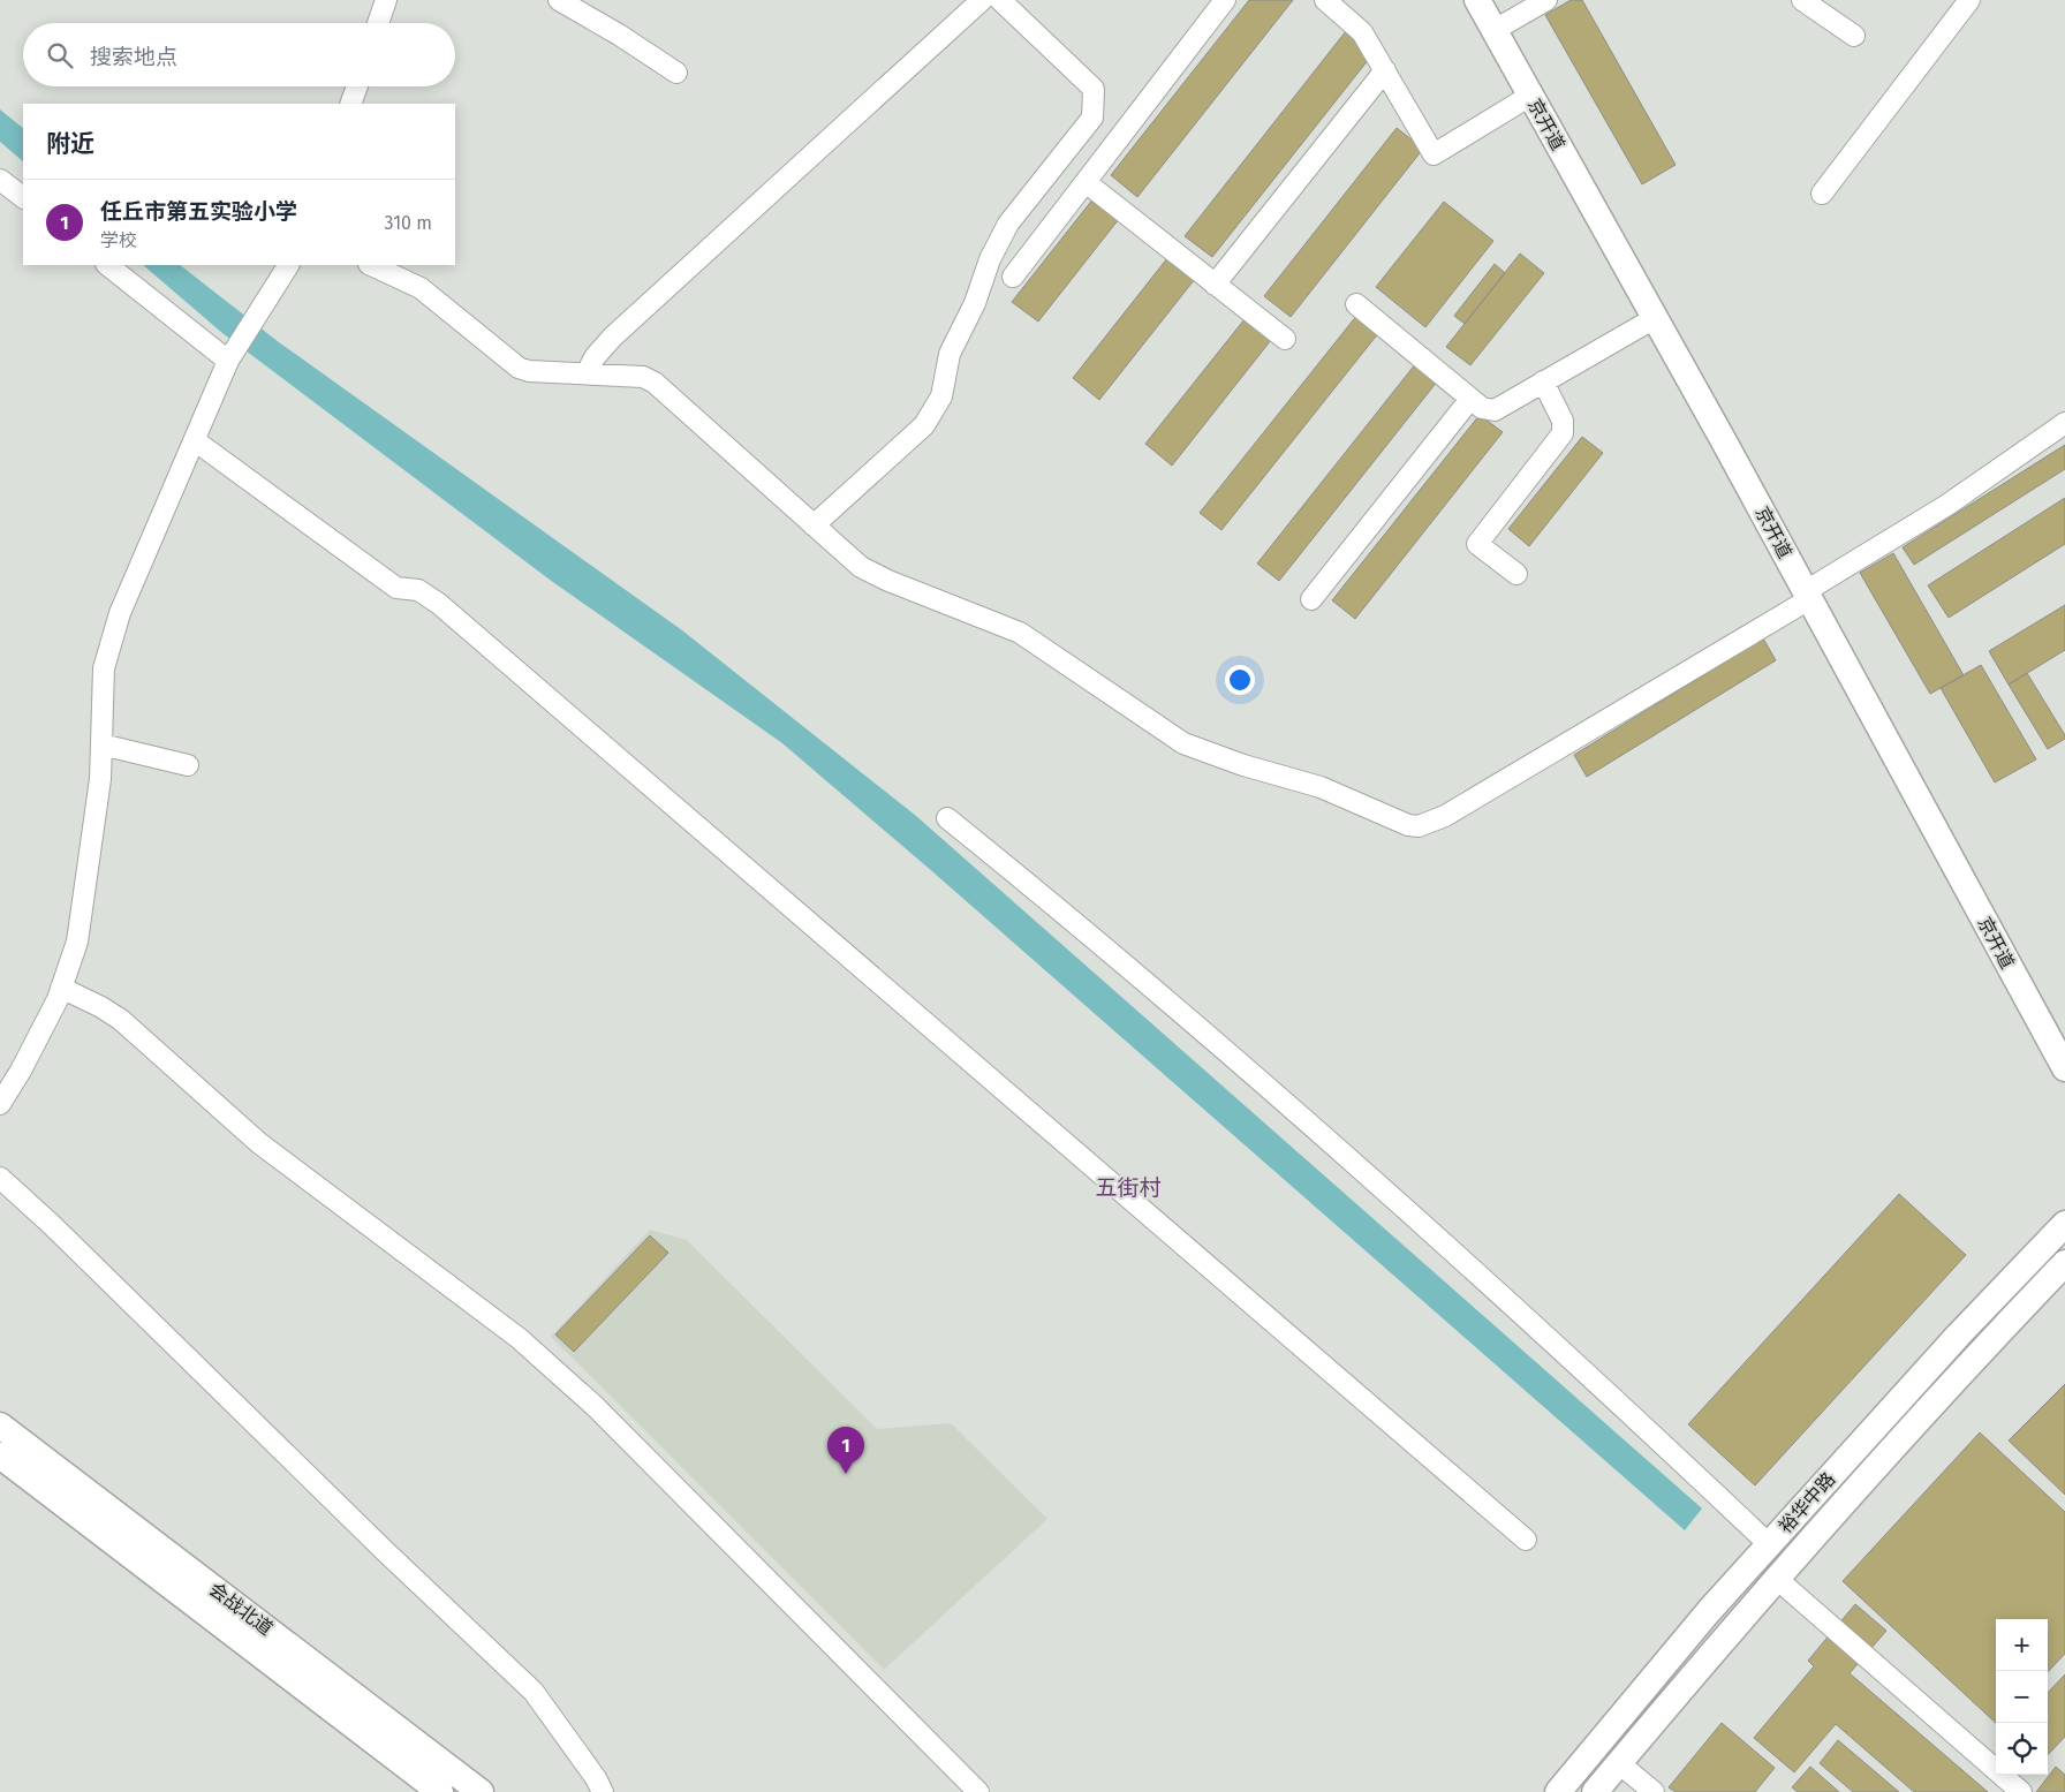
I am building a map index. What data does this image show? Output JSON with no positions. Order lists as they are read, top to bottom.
{
  "streets": {
    "main road": ["京开道", "裕华中路", "会战北道"]
  },
  "districts": ["五街村"],
  "page": {
    "search": "搜索地点",
    "heading": "附近",
    "list": [
      {
        "mark": "1",
        "name": "任丘市第五实验小学",
        "note": "学校",
        "value": "310 m"
      }
    ],
    "pins": "1",
    "map_buttons": ["+", "−"]
  }
}
